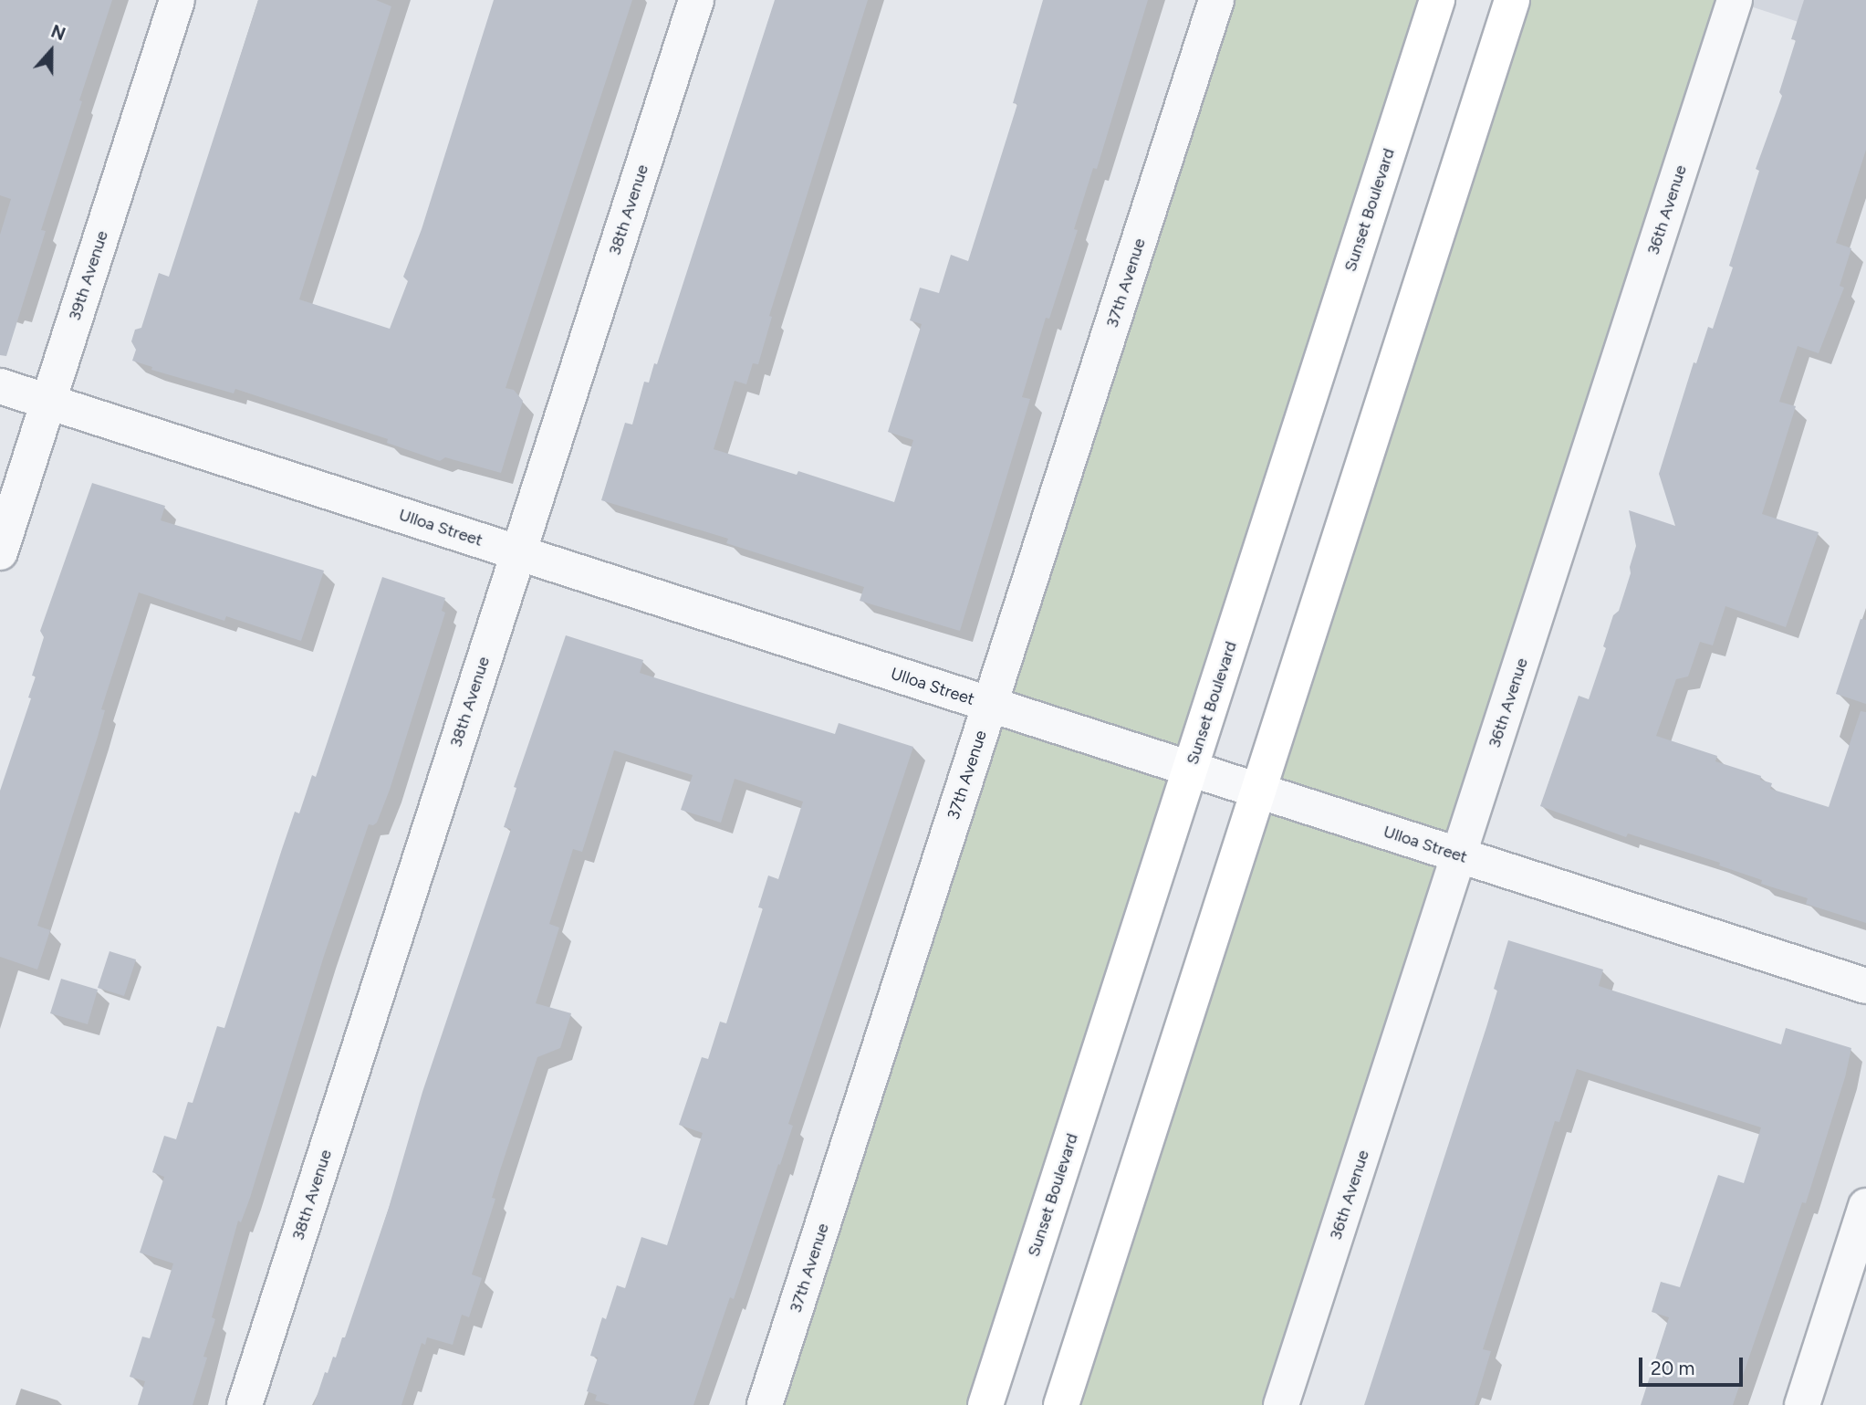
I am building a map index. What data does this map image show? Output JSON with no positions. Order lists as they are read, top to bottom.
{
  "streets": {
    "main road": ["Sunset Boulevard"],
    "street": [
      "38th Avenue",
      "36th Avenue",
      "39th Avenue",
      "37th Avenue",
      "Ulloa Street"
    ]
  },
  "crossings": [
    ["38th Avenue", "Ulloa Street"],
    ["Sunset Boulevard", "Ulloa Street"],
    ["36th Avenue", "Ulloa Street"],
    ["39th Avenue", "Ulloa Street"],
    ["37th Avenue", "Ulloa Street"]
  ],
  "scale_bar": "20 m",
  "north": "top"
}
